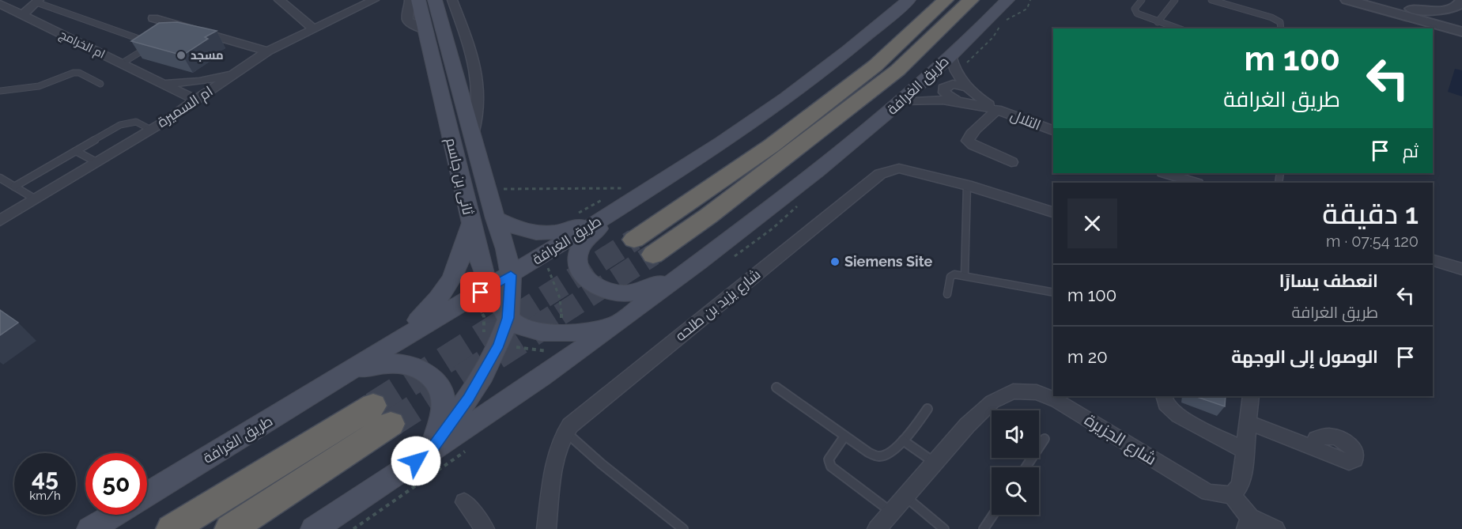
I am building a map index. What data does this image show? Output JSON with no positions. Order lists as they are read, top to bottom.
{
  "streets": {
    "highway": ["طريق الغرافة"],
    "main road": ["ثانى بن جاسم"],
    "street": [
      "ام الخرامج",
      "ام السميرة",
      "التلال",
      "شارع يزيد بن طلحه",
      "شارع الجزيرة"
    ]
  },
  "crossings": [
    ["ام الخرامج", "ام السميرة"],
    ["طريق الغرافة", "ثانى بن جاسم"]
  ],
  "places": ["مسجد", "Siemens Site"],
  "page": {
    "turn": ["100 m", "طريق الغرافة"],
    "then": "ثم",
    "heading": ["1 دقيقة", "120 m · 07:54"],
    "list": [
      {
        "name": "انعطف يسارًا",
        "note": "طريق الغرافة",
        "value": "100 m"
      },
      {
        "name": "الوصول إلى الوجهة",
        "value": "20 m"
      }
    ],
    "speed": "45 km/h",
    "limit": "50"
  }
}
